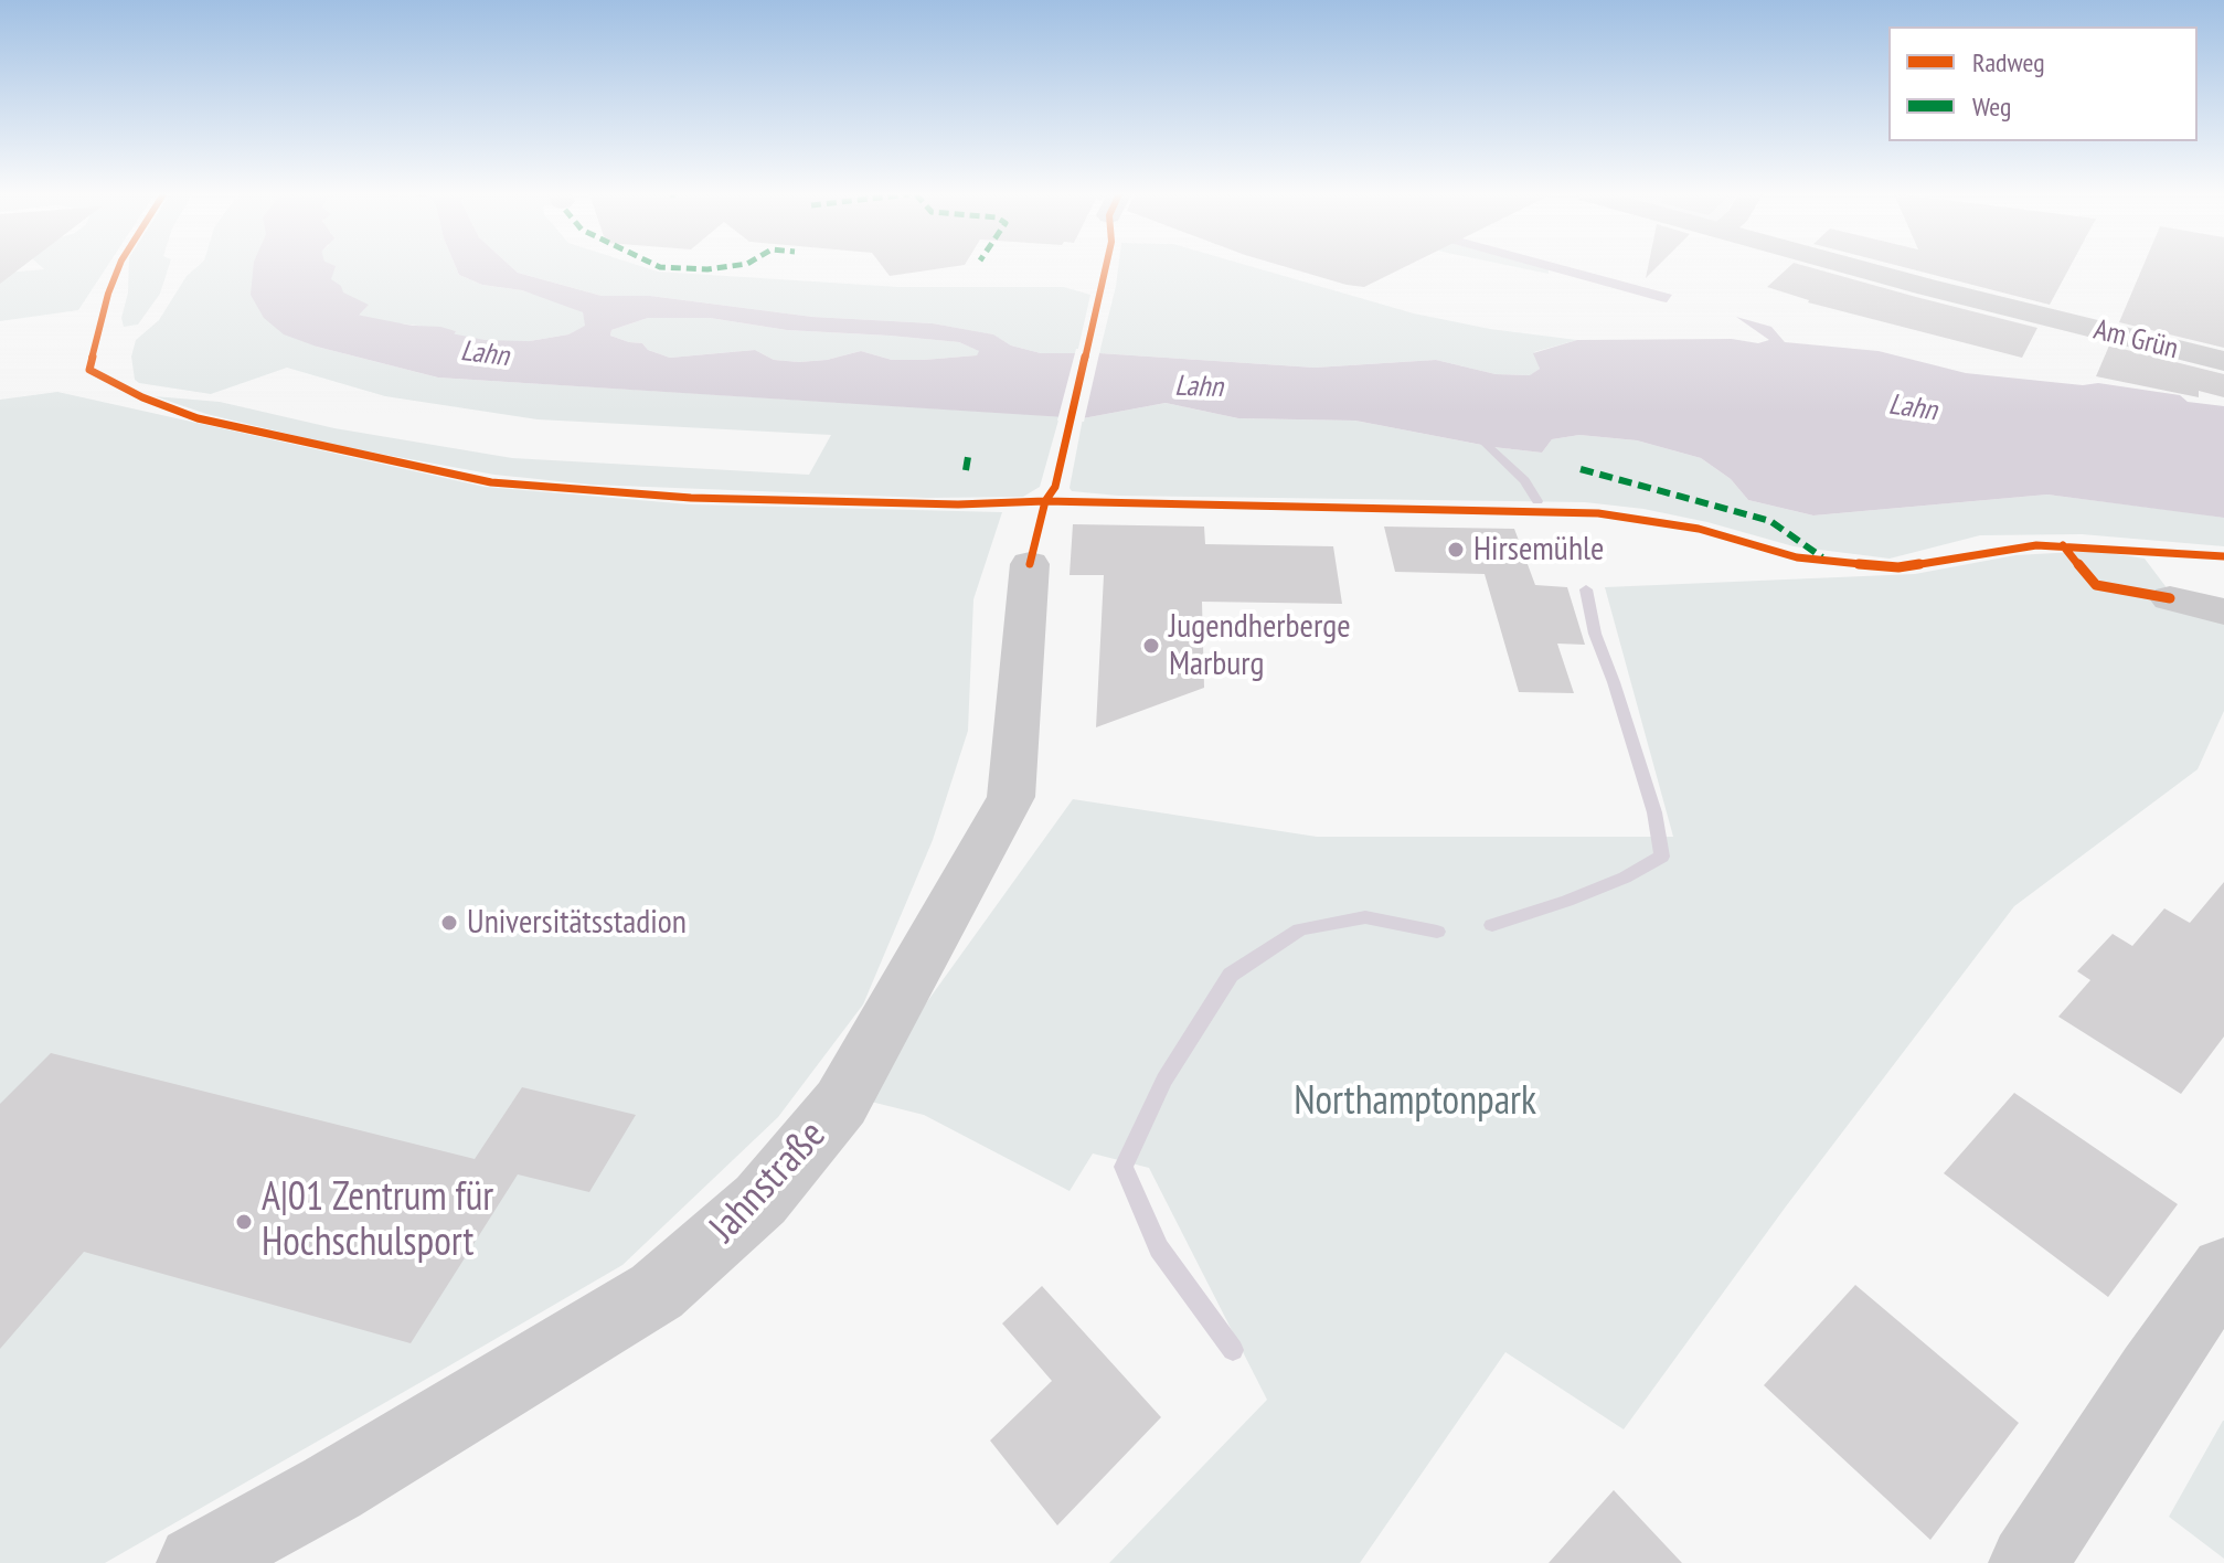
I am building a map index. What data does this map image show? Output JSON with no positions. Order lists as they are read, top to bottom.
{
  "streets": {
    "street": ["Am Grün", "Jahnstraße"]
  },
  "water": ["Lahn"],
  "parks": ["Northamptonpark"],
  "places": [
    "Hirsemühle",
    "Jugendherberge Marburg",
    "Universitätsstadion",
    "A|01 Zentrum für Hochschulsport"
  ],
  "legend": ["Radweg", "Weg"]
}
